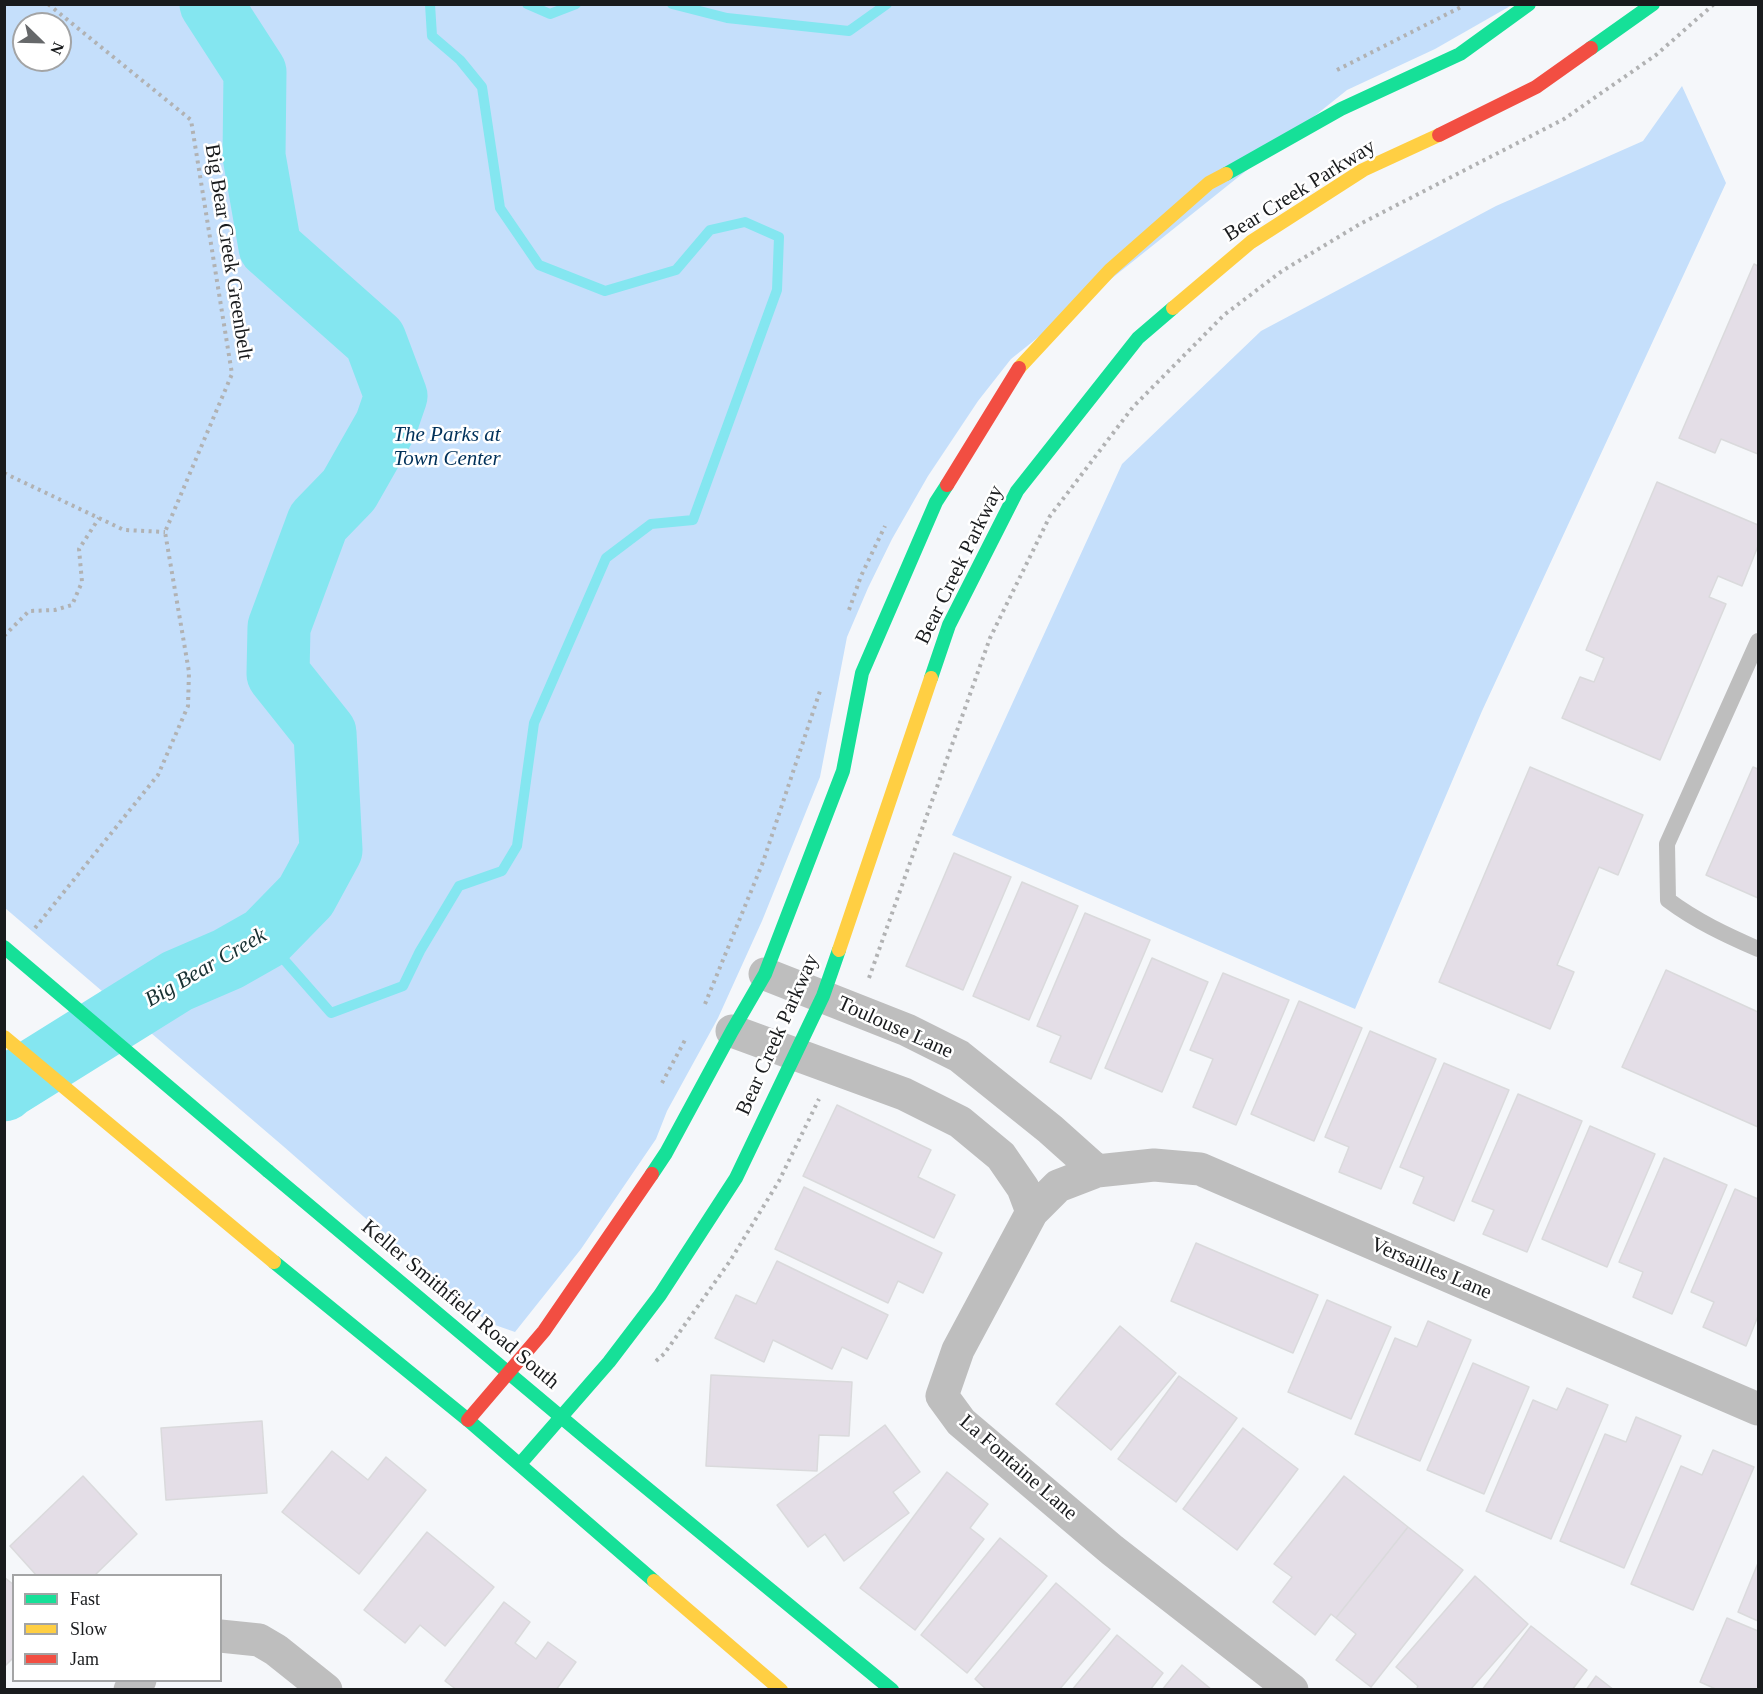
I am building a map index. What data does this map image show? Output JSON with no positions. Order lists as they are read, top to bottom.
{
  "streets": {
    "main road": ["Bear Creek Parkway", "Keller Smithfield Road South"],
    "street": ["Toulouse Lane", "Versailles Lane", "La Fontaine Lane"],
    "path": ["Big Bear Creek Greenbelt"]
  },
  "crossings": [
    ["Bear Creek Parkway", "Toulouse Lane"],
    ["Bear Creek Parkway", "Keller Smithfield Road South"],
    ["Toulouse Lane", "Versailles Lane"],
    ["Toulouse Lane", "La Fontaine Lane"],
    ["Versailles Lane", "La Fontaine Lane"]
  ],
  "water": ["Big Bear Creek"],
  "parks": ["The Parks at Town Center"],
  "legend": ["Fast", "Slow", "Jam"],
  "north": "bottom right"
}
